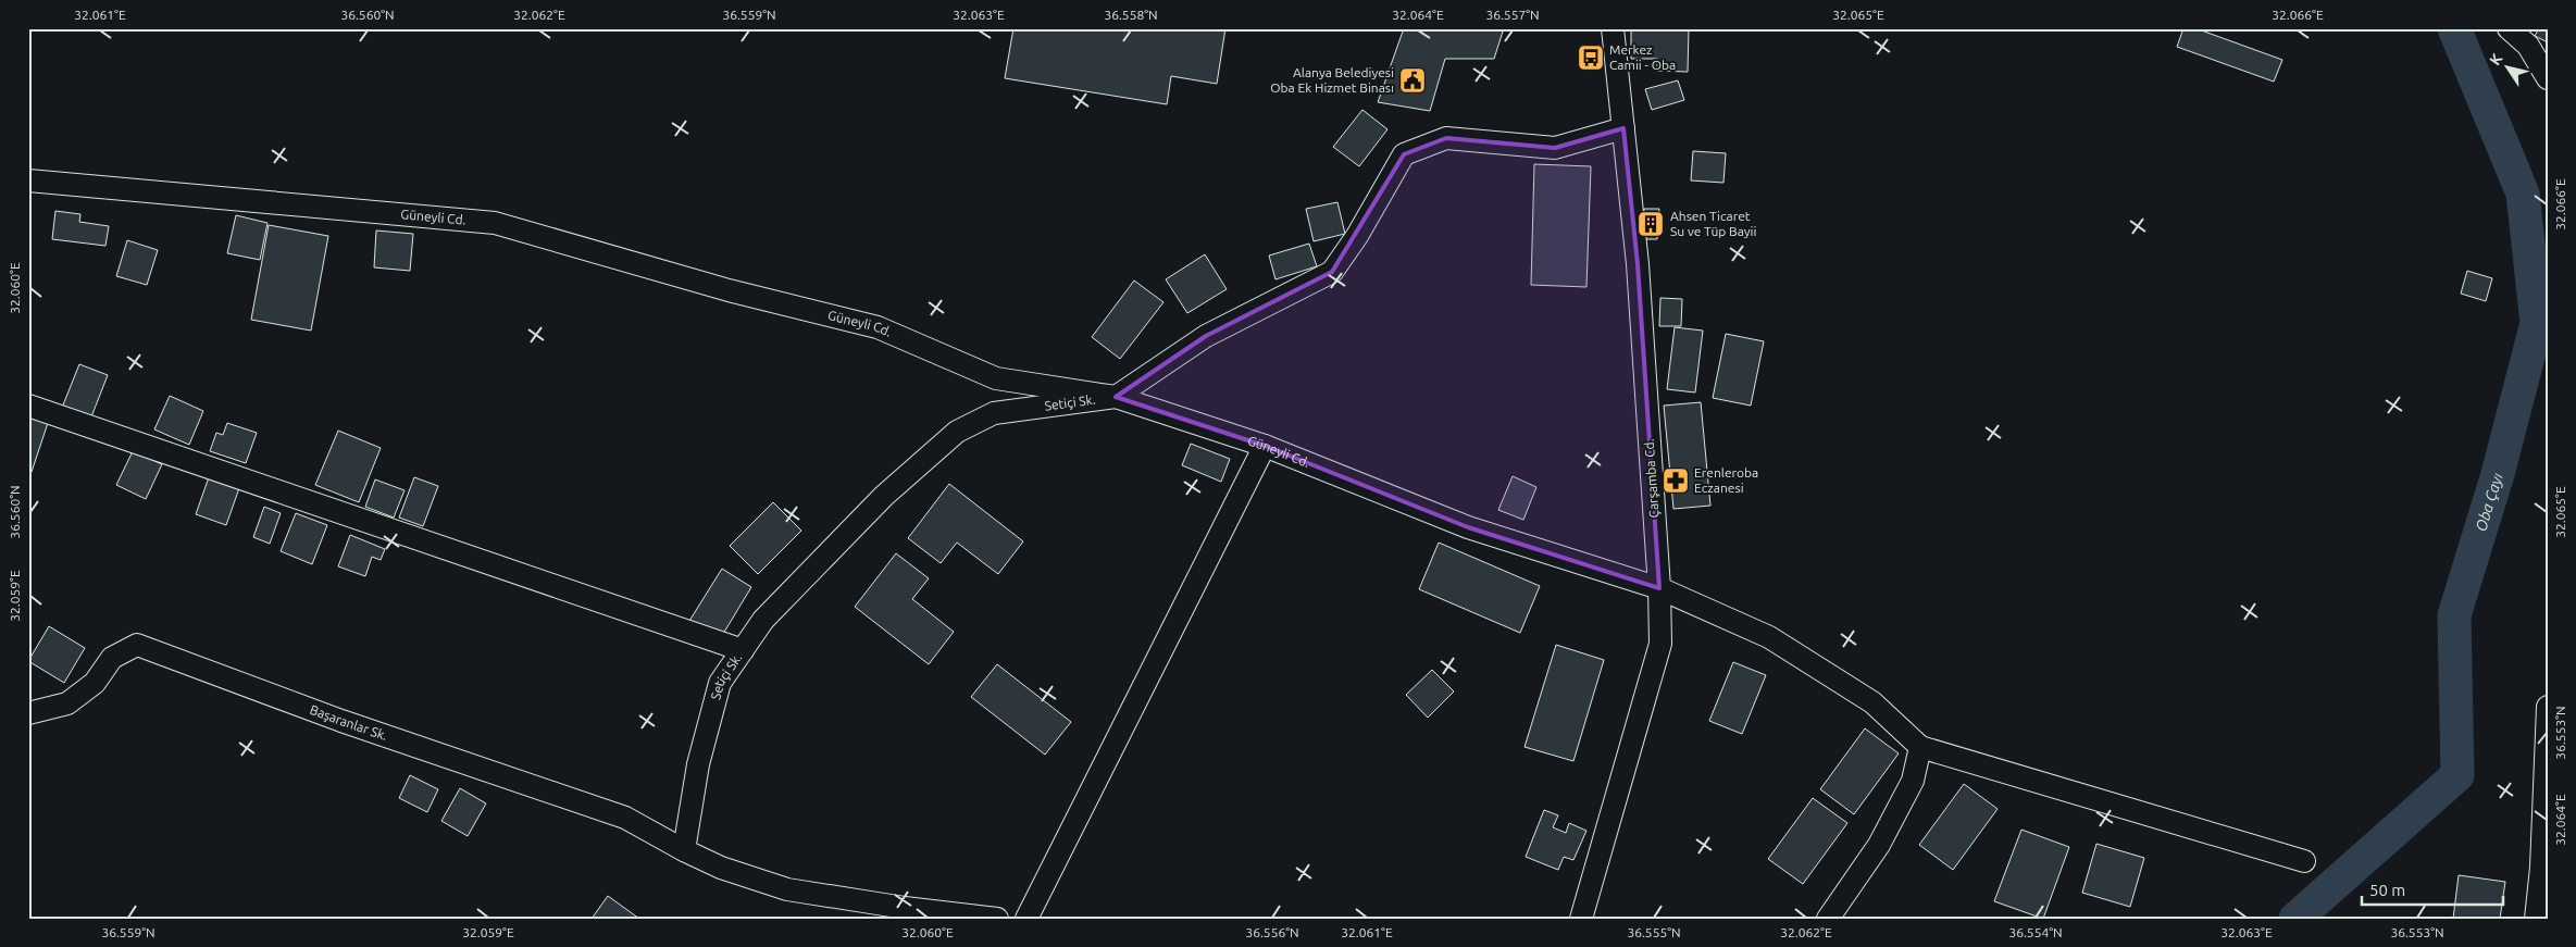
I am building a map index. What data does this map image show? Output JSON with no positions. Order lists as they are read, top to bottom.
{
  "streets": {
    "street": [
      "Güneyli Cd.",
      "Setiçi Sk.",
      "Çarşamba Cd.",
      "Başaranlar Sk."
    ]
  },
  "crossings": [
    ["Güneyli Cd.", "Setiçi Sk."],
    ["Güneyli Cd.", "Çarşamba Cd."],
    ["Setiçi Sk.", "Başaranlar Sk."]
  ],
  "water": ["Oba Çayı"],
  "places": {
    "bus stop": ["Merkez Camii - Oba"],
    "public building": ["Alanya Belediyesi Oba Ek Hizmet Binası"],
    "building": ["Ahsen Ticaret Su ve Tüp Bayii"],
    "pharmacy": ["Erenleroba Eczanesi"]
  },
  "scale_bar": "50 m",
  "north": "top left",
  "coordinates": [
    "32.061°E",
    "36.560°N",
    "32.062°E",
    "36.559°N",
    "32.063°E",
    "36.558°N",
    "32.064°E",
    "36.557°N",
    "32.065°E",
    "32.066°E",
    "32.060°E",
    "32.059°E",
    "36.553°N",
    "36.556°N",
    "36.555°N",
    "36.554°N"
  ]
}
